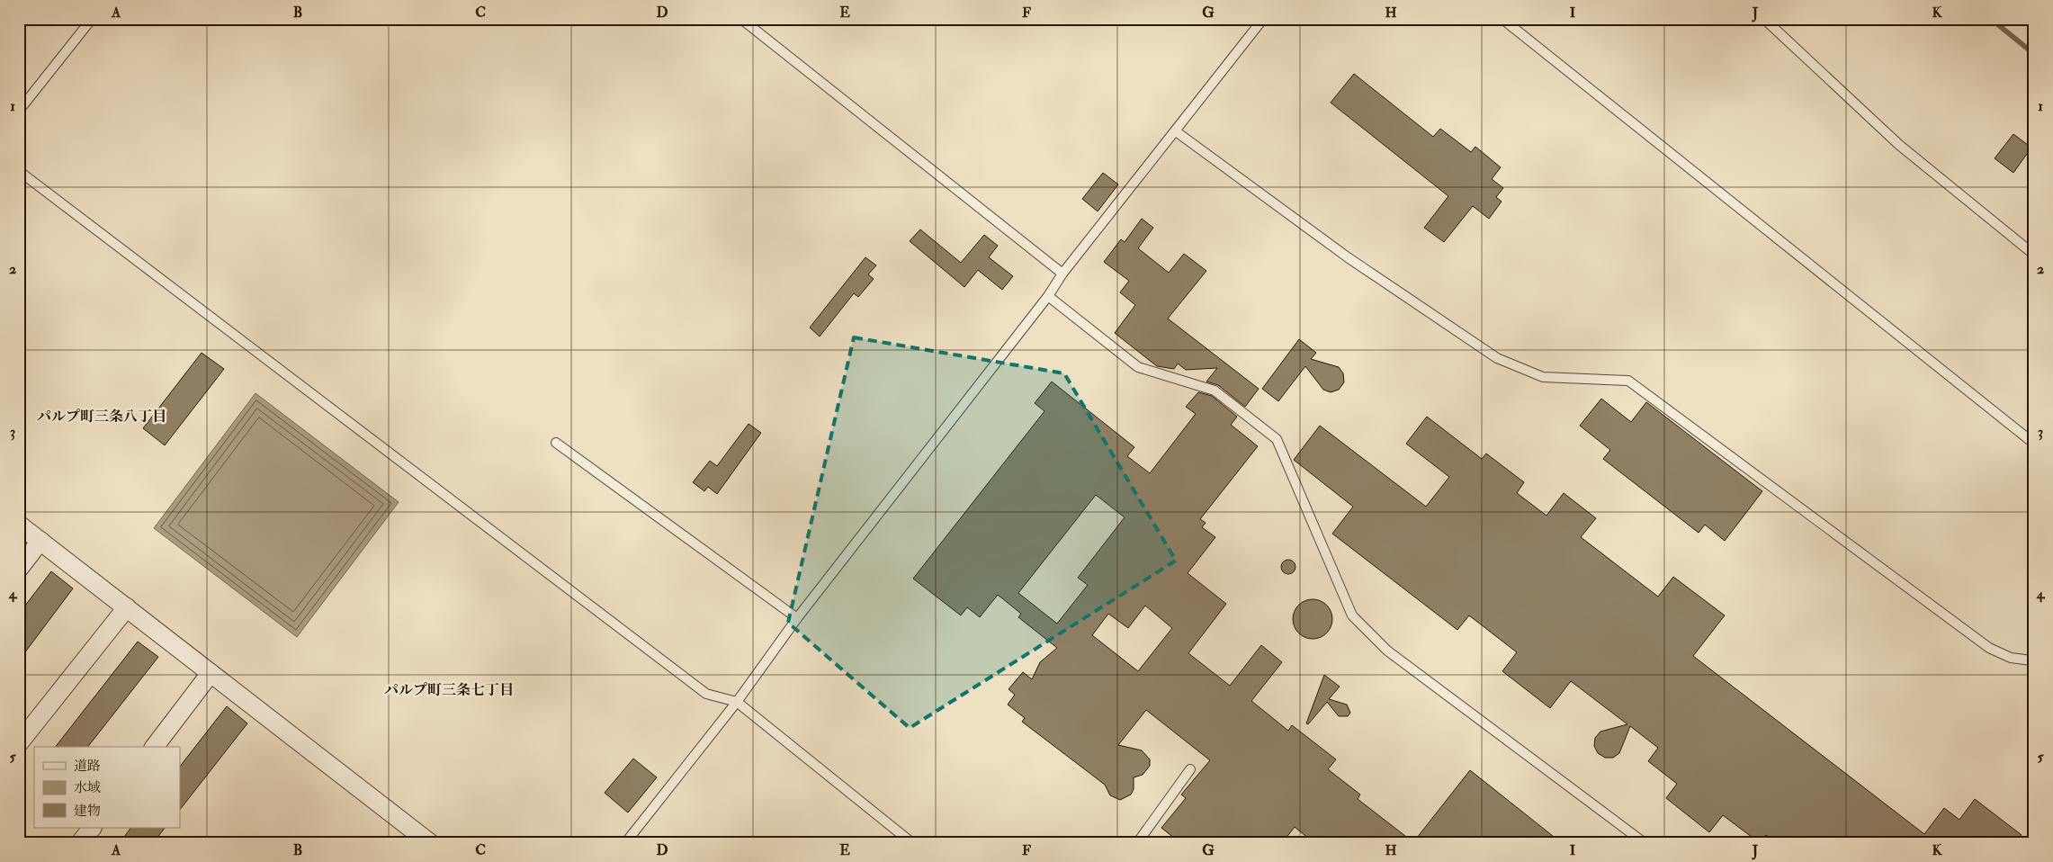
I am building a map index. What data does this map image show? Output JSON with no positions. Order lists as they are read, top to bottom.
{
  "districts": ["パルプ町三条八丁目", "パルプ町三条七丁目"],
  "legend": ["道路", "水域", "建物"],
  "grid": {
    "columns": [
      "A",
      "B",
      "C",
      "D",
      "E",
      "F",
      "G",
      "H",
      "I",
      "J",
      "K"
    ],
    "rows": [
      "1",
      "2",
      "3",
      "4",
      "5"
    ]
  }
}
